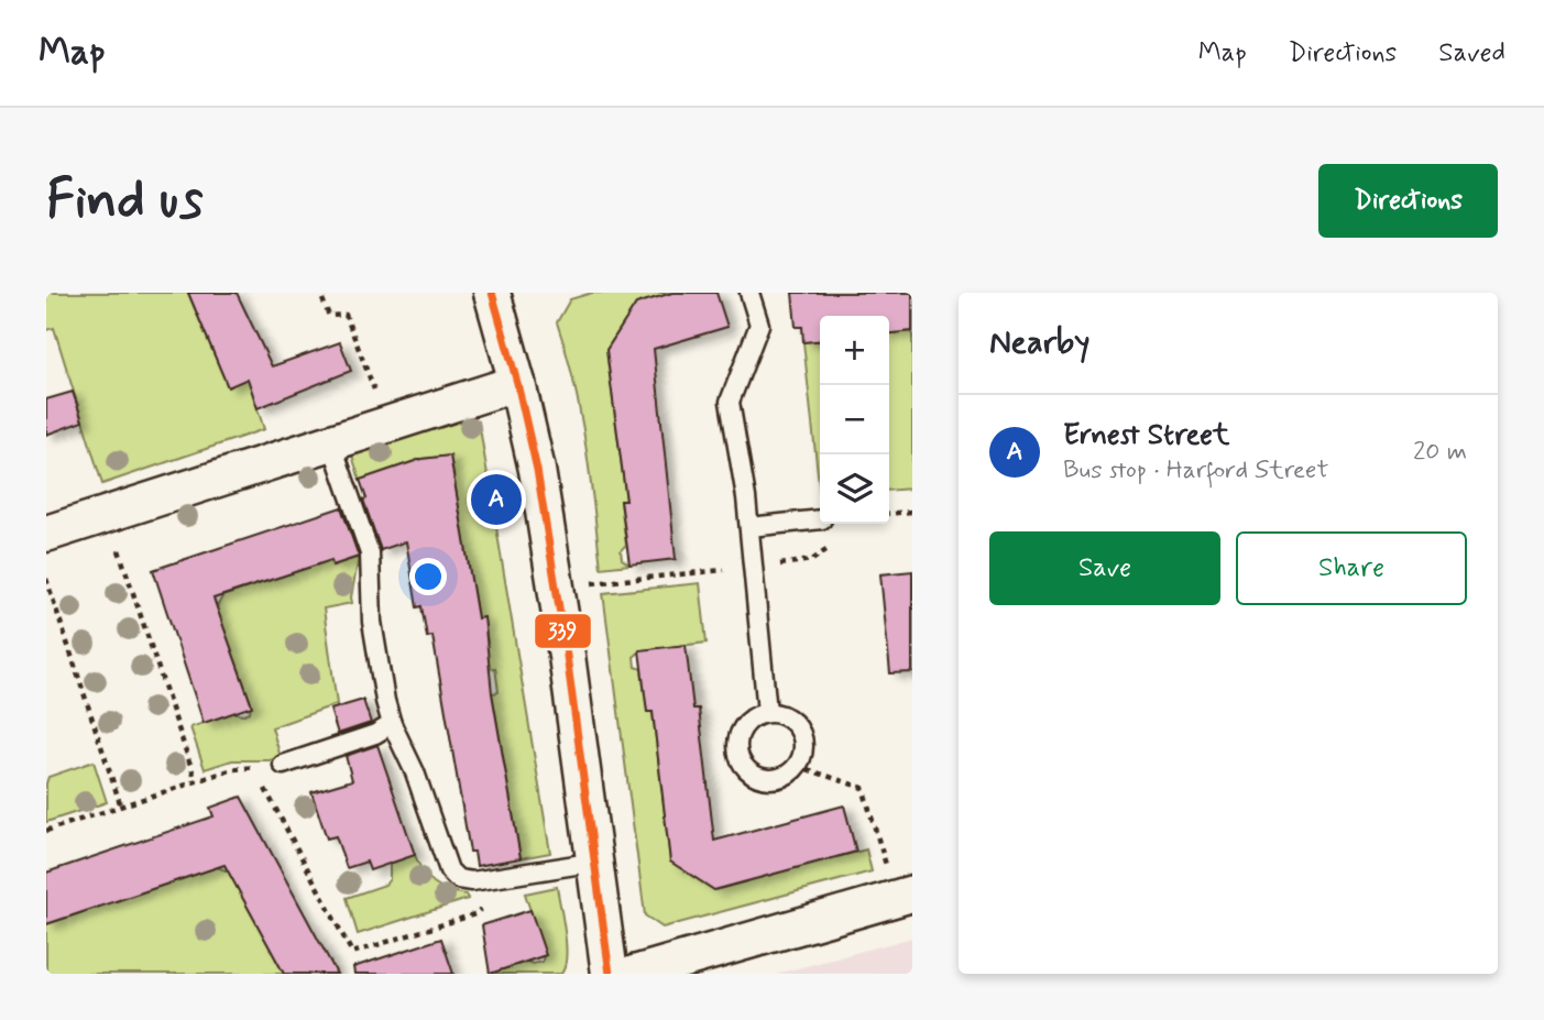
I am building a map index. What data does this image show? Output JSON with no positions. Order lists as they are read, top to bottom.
{
  "lines": ["transit line 339"],
  "page": {
    "header": "Map",
    "nav": ["Map", "Directions", "Saved"],
    "buttons": [
      "Directions",
      ["Save", "Share"]
    ],
    "title": "Find us",
    "heading": "Nearby",
    "map_buttons": ["+", "−"],
    "list": [
      {
        "mark": "A",
        "name": "Ernest Street",
        "note": "Bus stop · Harford Street",
        "value": "20 m"
      }
    ],
    "pins": "A"
  }
}
